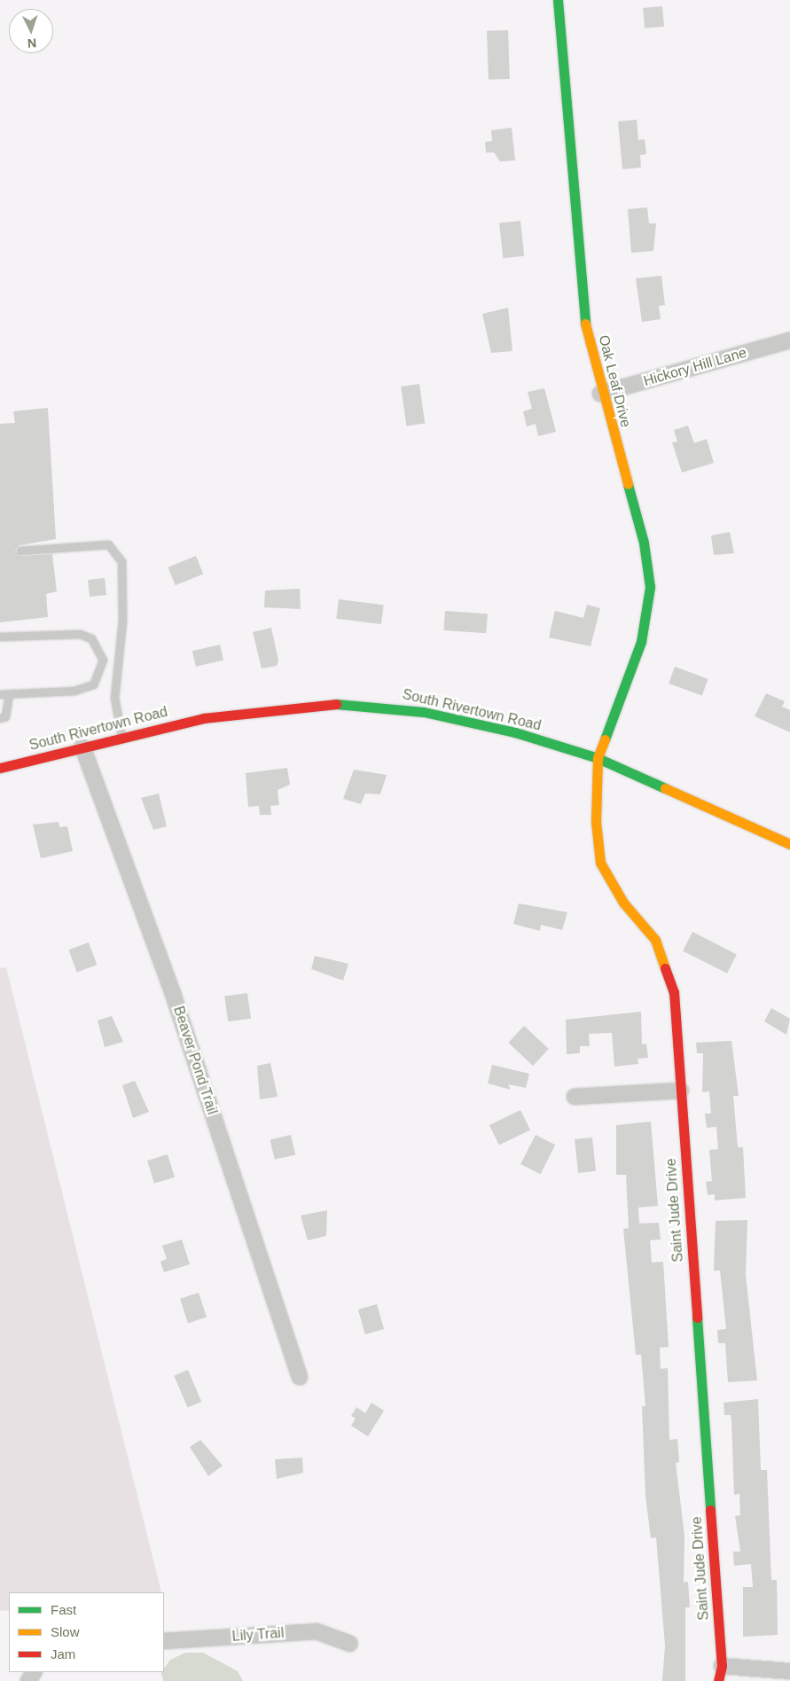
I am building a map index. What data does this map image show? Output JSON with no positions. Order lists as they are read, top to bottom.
{
  "streets": {
    "street": [
      "Hickory Hill Lane",
      "Oak Leaf Drive",
      "South Rivertown Road",
      "Beaver Pond Trail",
      "Saint Jude Drive",
      "Lily Trail"
    ]
  },
  "crossings": [
    ["Hickory Hill Lane", "Oak Leaf Drive"],
    ["Oak Leaf Drive", "South Rivertown Road"],
    ["Oak Leaf Drive", "Saint Jude Drive"],
    ["South Rivertown Road", "Beaver Pond Trail"],
    ["South Rivertown Road", "Saint Jude Drive"]
  ],
  "legend": ["Fast", "Slow", "Jam"],
  "north": "bottom"
}
